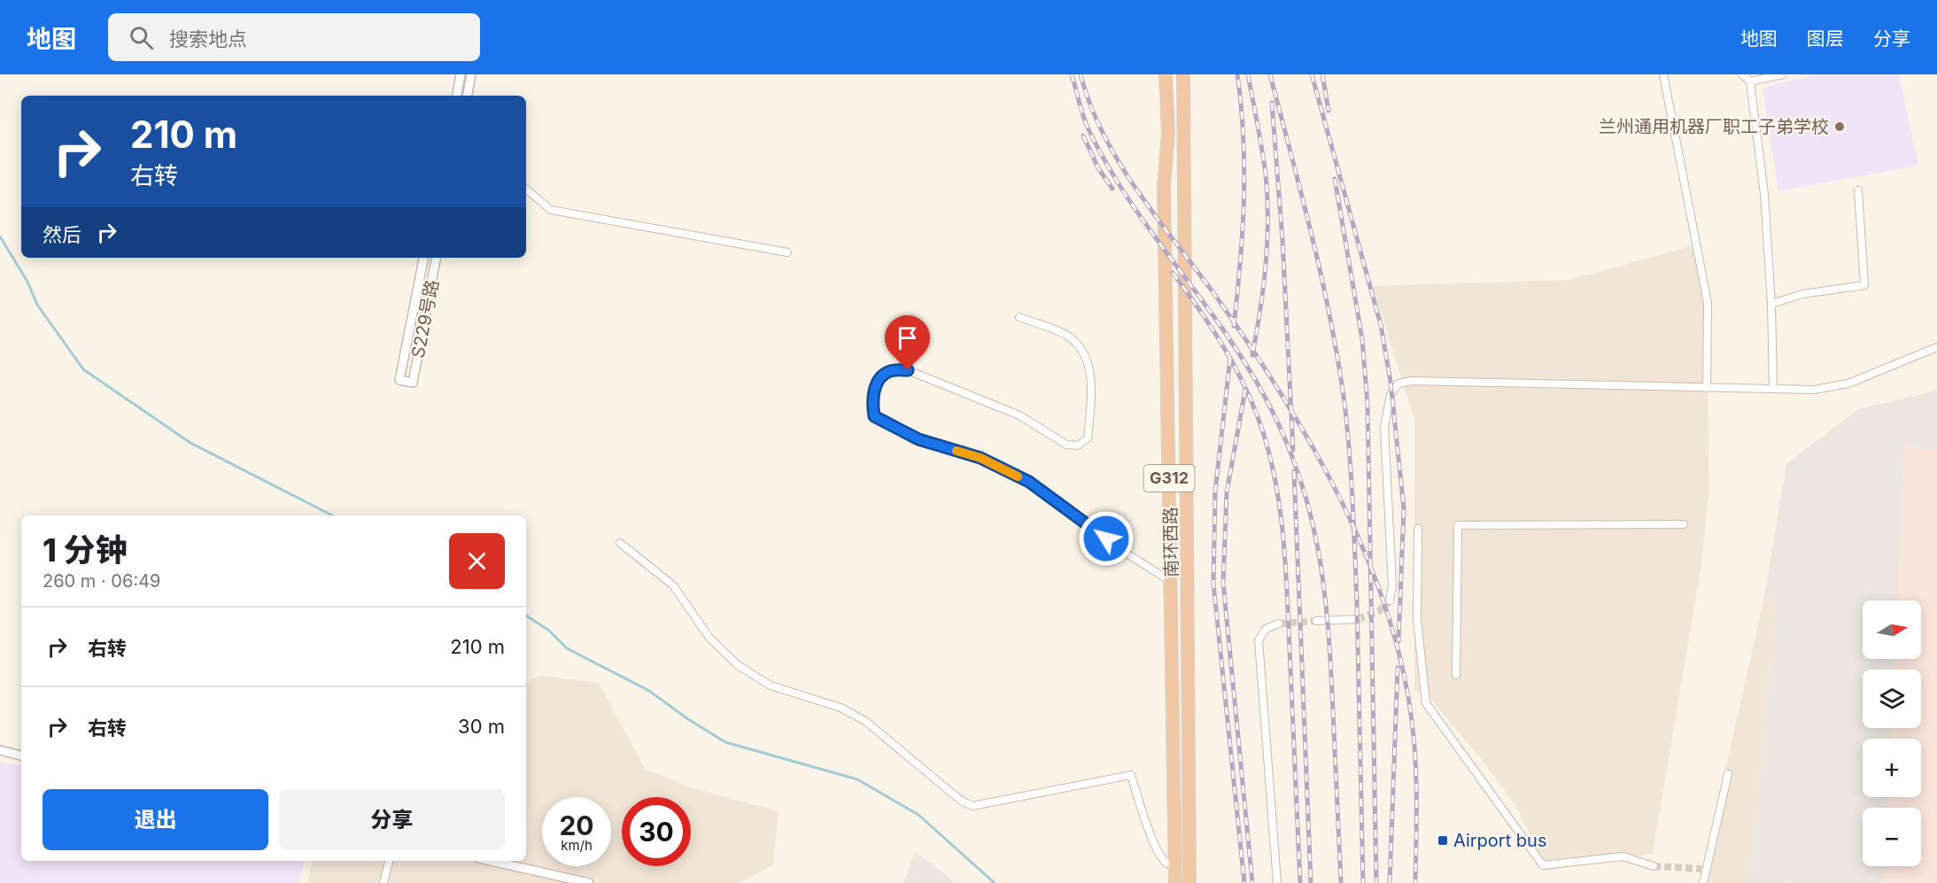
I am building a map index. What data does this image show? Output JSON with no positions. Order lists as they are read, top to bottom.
{
  "streets": {
    "highway": ["G312", "南环西路"],
    "street": ["S229号路"]
  },
  "places": {
    "other": ["兰州通用机器厂职工子弟学校"],
    "transit": ["Airport bus"]
  },
  "north": "right",
  "page": {
    "header": "地图",
    "search": "搜索地点",
    "nav": ["地图", "图层", "分享"],
    "turn": ["210 m", "右转"],
    "then": "然后",
    "heading": ["1 分钟", "260 m · 06:49"],
    "map_buttons": ["+", "−"],
    "list": [
      {
        "name": "右转",
        "value": "210 m"
      },
      {
        "name": "右转",
        "value": "30 m"
      }
    ],
    "buttons": ["退出", "分享"],
    "speed": "20 km/h",
    "limit": "30"
  }
}
